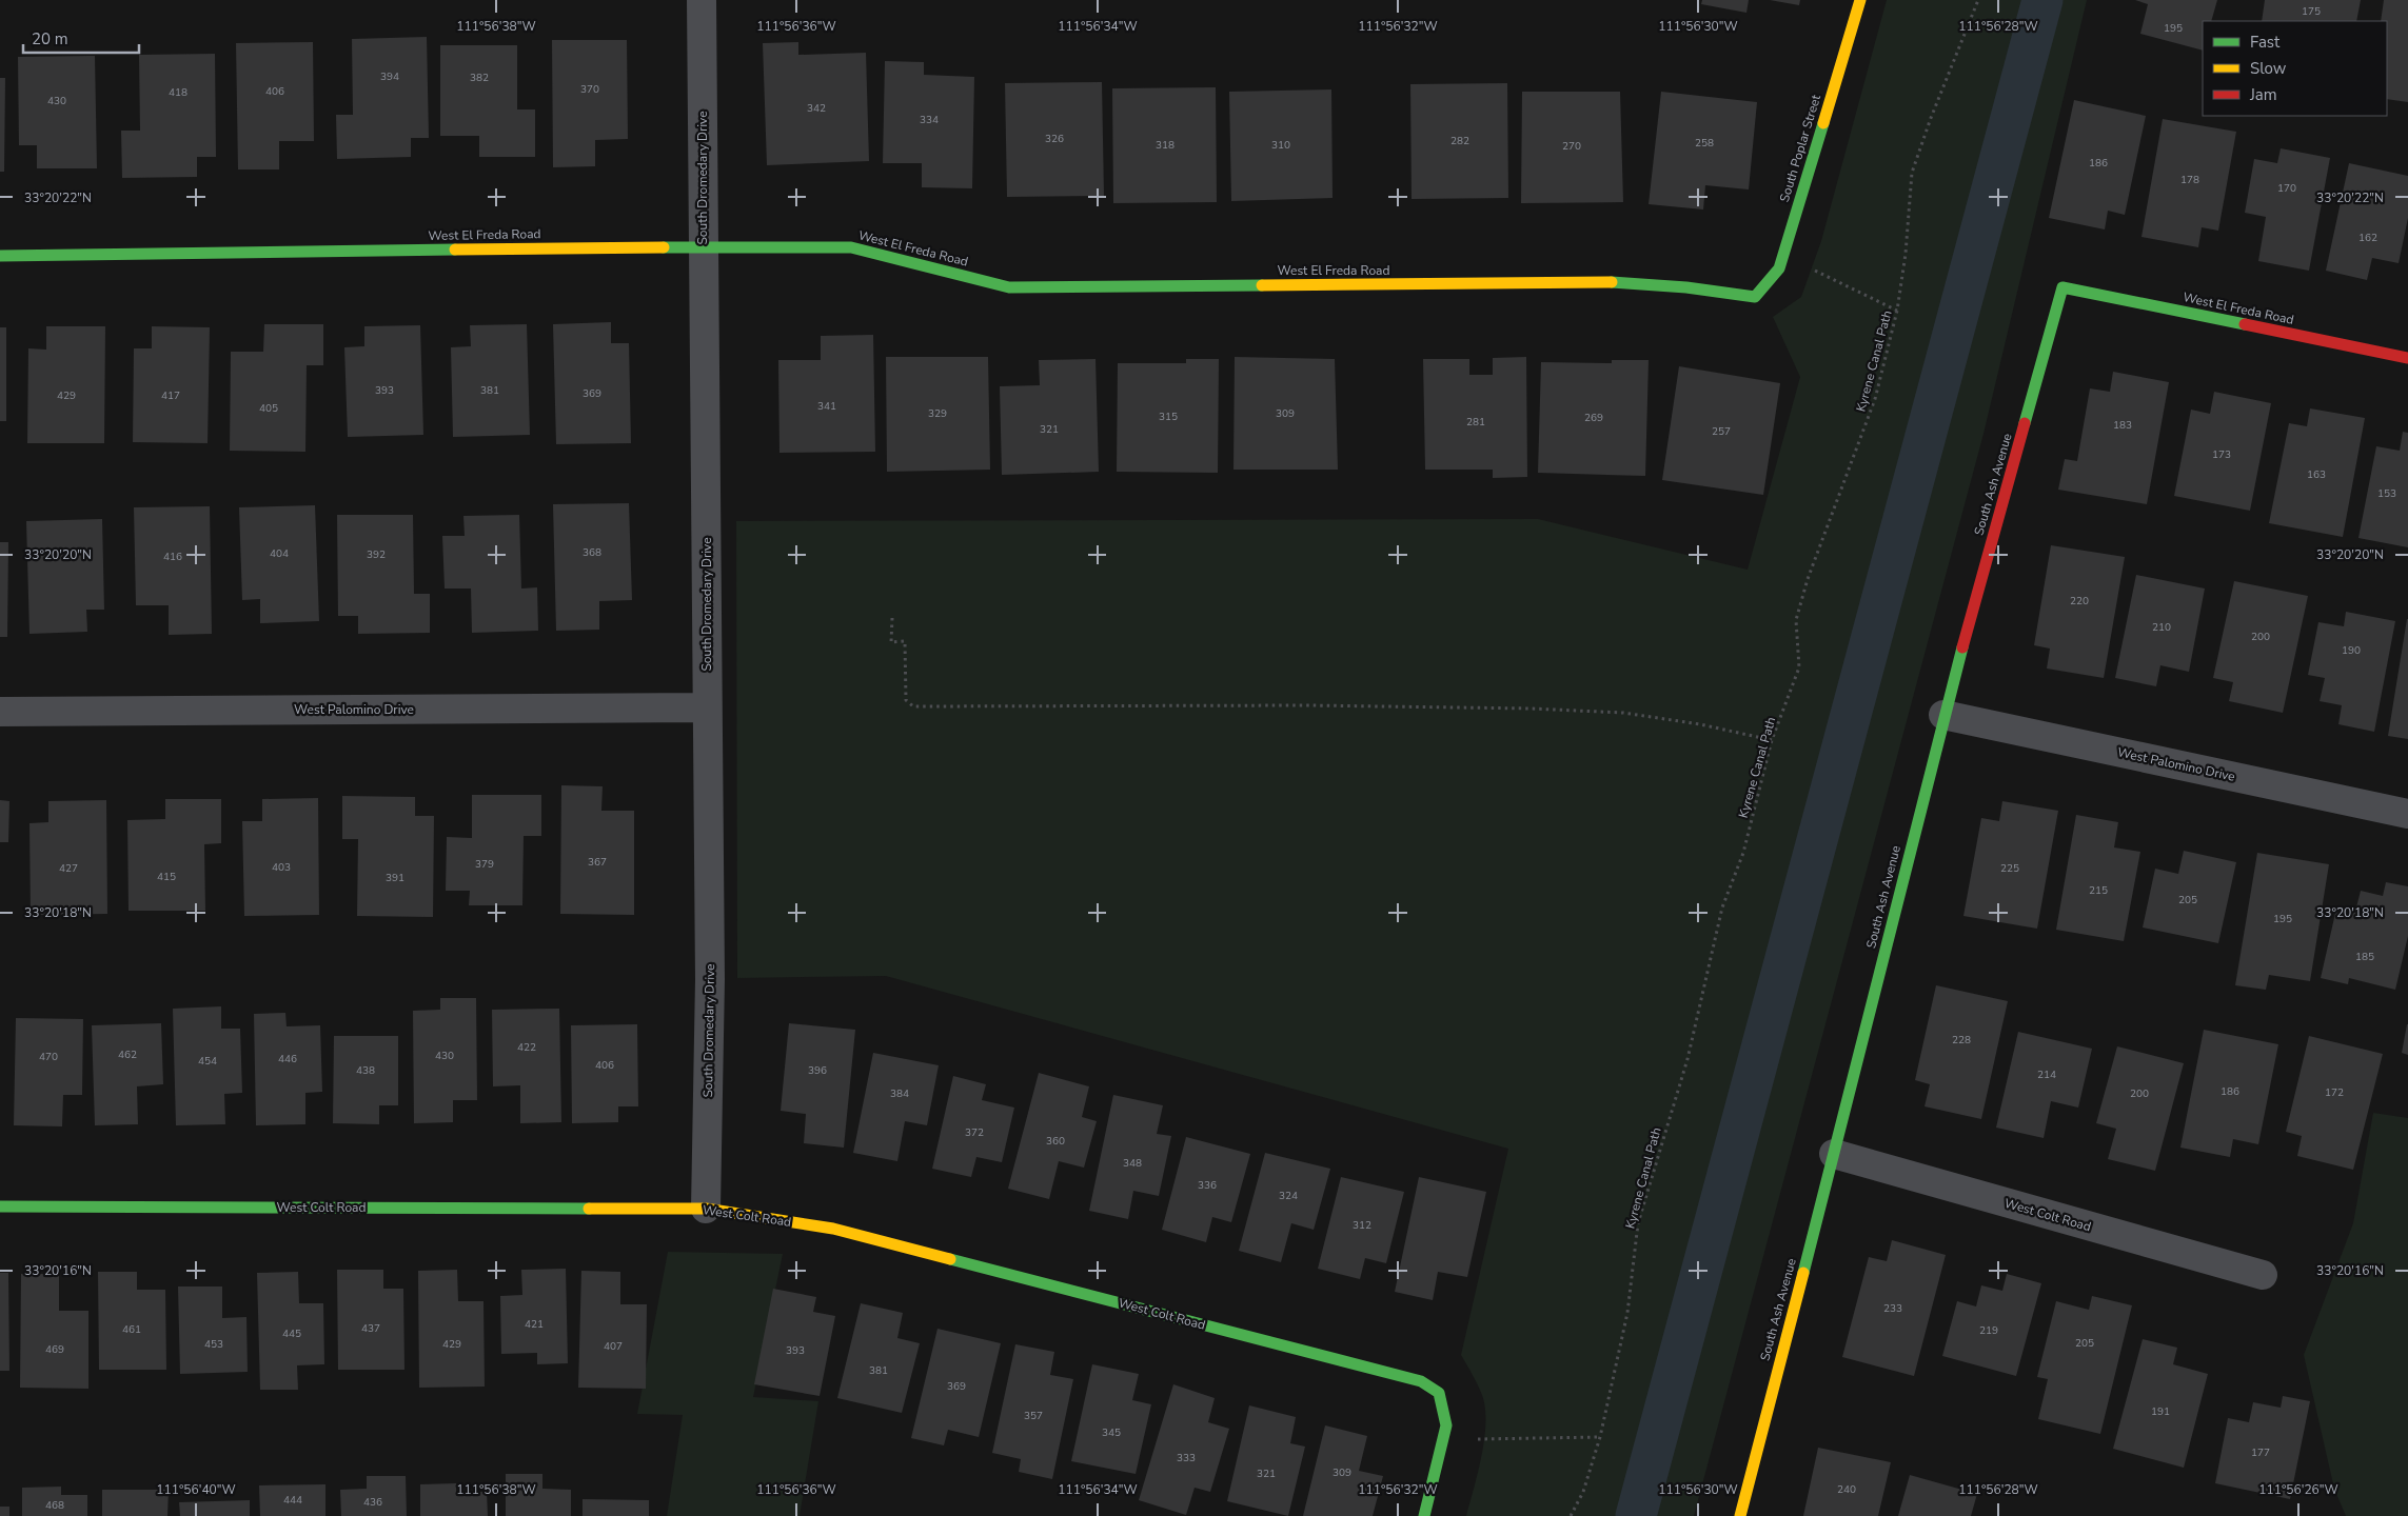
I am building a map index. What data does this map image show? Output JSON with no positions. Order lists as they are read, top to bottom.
{
  "streets": {
    "street": [
      "South Poplar Street",
      "South Dromedary Drive",
      "West El Freda Road",
      "South Ash Avenue",
      "West Palomino Drive",
      "West Colt Road"
    ],
    "path": ["Kyrene Canal Path"]
  },
  "crossings": [
    ["South Poplar Street", "West El Freda Road"],
    ["South Dromedary Drive", "West El Freda Road"],
    ["South Dromedary Drive", "West Palomino Drive"],
    ["South Dromedary Drive", "West Colt Road"],
    ["West El Freda Road", "South Ash Avenue"],
    ["South Ash Avenue", "West Palomino Drive"],
    ["South Ash Avenue", "West Colt Road"]
  ],
  "house_numbers": [
    "175",
    "195",
    "394",
    "382",
    "370",
    "406",
    "418",
    "430",
    "342",
    "334",
    "326",
    "282",
    "258",
    "318",
    "310",
    "270",
    "186",
    "178",
    "170",
    "162",
    "393",
    "381",
    "369",
    "429",
    "417",
    "341",
    "405",
    "329",
    "309",
    "315",
    "269",
    "281",
    "183",
    "321",
    "257",
    "173",
    "163",
    "153",
    "368",
    "404",
    "392",
    "416",
    "220",
    "210",
    "200",
    "190",
    "367",
    "379",
    "403",
    "427",
    "225",
    "415",
    "391",
    "215",
    "205",
    "195",
    "185",
    "228",
    "422",
    "462",
    "430",
    "470",
    "446",
    "454",
    "406",
    "438",
    "396",
    "214",
    "186",
    "172",
    "384",
    "200",
    "372",
    "360",
    "348",
    "336",
    "324",
    "312",
    "233",
    "421",
    "437",
    "461",
    "219",
    "445",
    "205",
    "453",
    "429",
    "407",
    "469",
    "393",
    "381",
    "369",
    "191",
    "357",
    "345",
    "177",
    "333",
    "309",
    "321",
    "240",
    "444",
    "436",
    "468"
  ],
  "legend": ["Fast", "Slow", "Jam"],
  "scale_bar": "20 m",
  "coordinates": [
    "111°56'38\"W",
    "111°56'36\"W",
    "111°56'34\"W",
    "111°56'32\"W",
    "111°56'30\"W",
    "111°56'28\"W",
    "33°20'22\"N",
    "33°20'20\"N",
    "33°20'18\"N",
    "33°20'16\"N",
    "111°56'40\"W",
    "111°56'26\"W"
  ]
}
